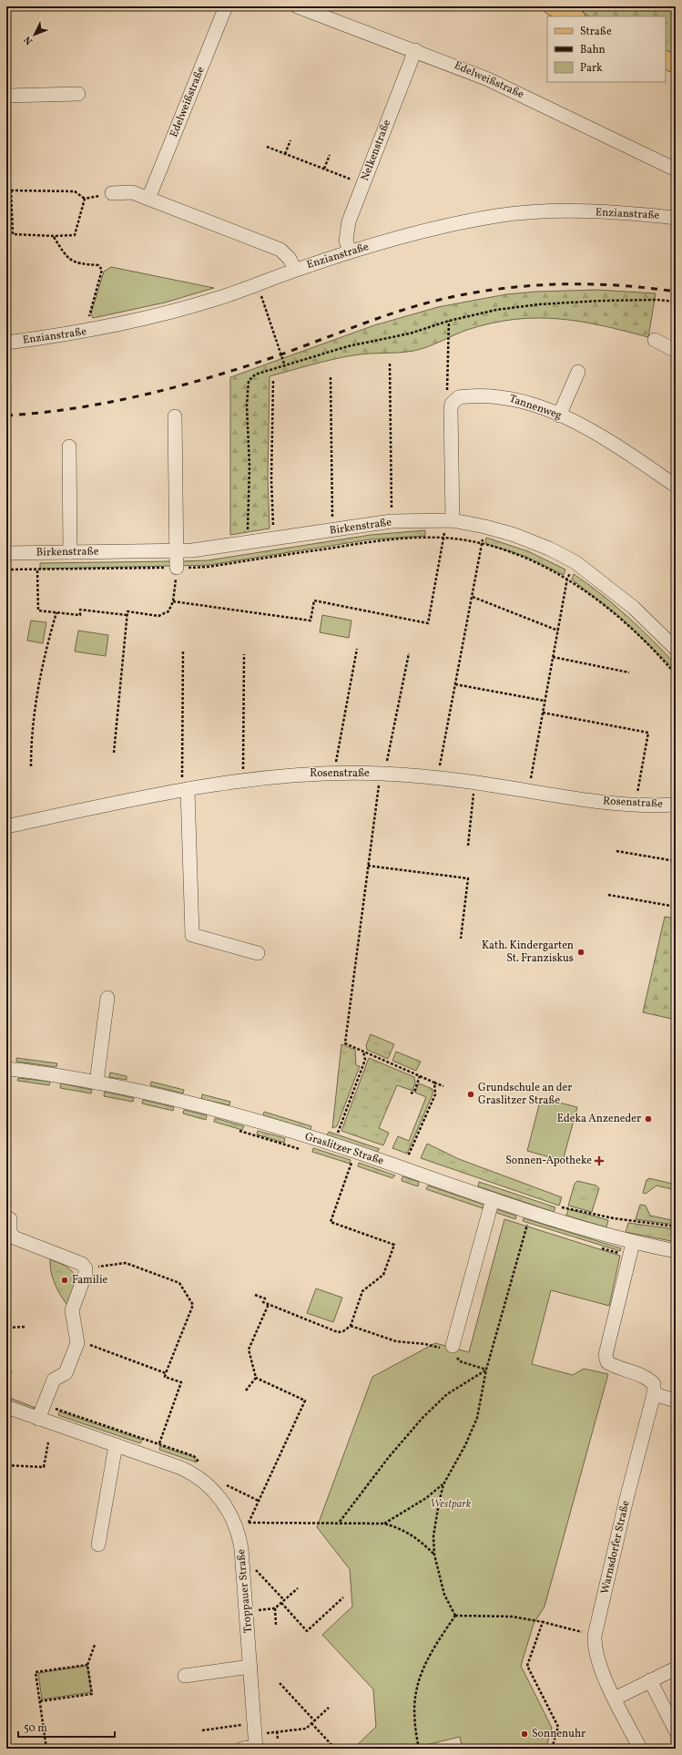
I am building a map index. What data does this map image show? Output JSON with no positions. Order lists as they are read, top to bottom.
{
  "streets": {
    "street": [
      "Edelweißstraße",
      "Nelkenstraße",
      "Enzianstraße",
      "Tannenweg",
      "Birkenstraße",
      "Rosenstraße",
      "Graslitzer Straße",
      "Warnsdorfer Straße",
      "Troppauer Straße"
    ]
  },
  "crossings": [
    ["Edelweißstraße", "Nelkenstraße"],
    ["Nelkenstraße", "Enzianstraße"]
  ],
  "parks": ["Westpark"],
  "places": {
    "other": [
      "Kath. Kindergarten St. Franziskus",
      "Grundschule an der Graslitzer Straße",
      "Edeka Anzeneder",
      "Familie",
      "Sonnenuhr"
    ],
    "health": ["Sonnen-Apotheke"]
  },
  "legend": ["Straße", "Bahn", "Park"],
  "scale_bar": "50 m",
  "north": "bottom left"
}
